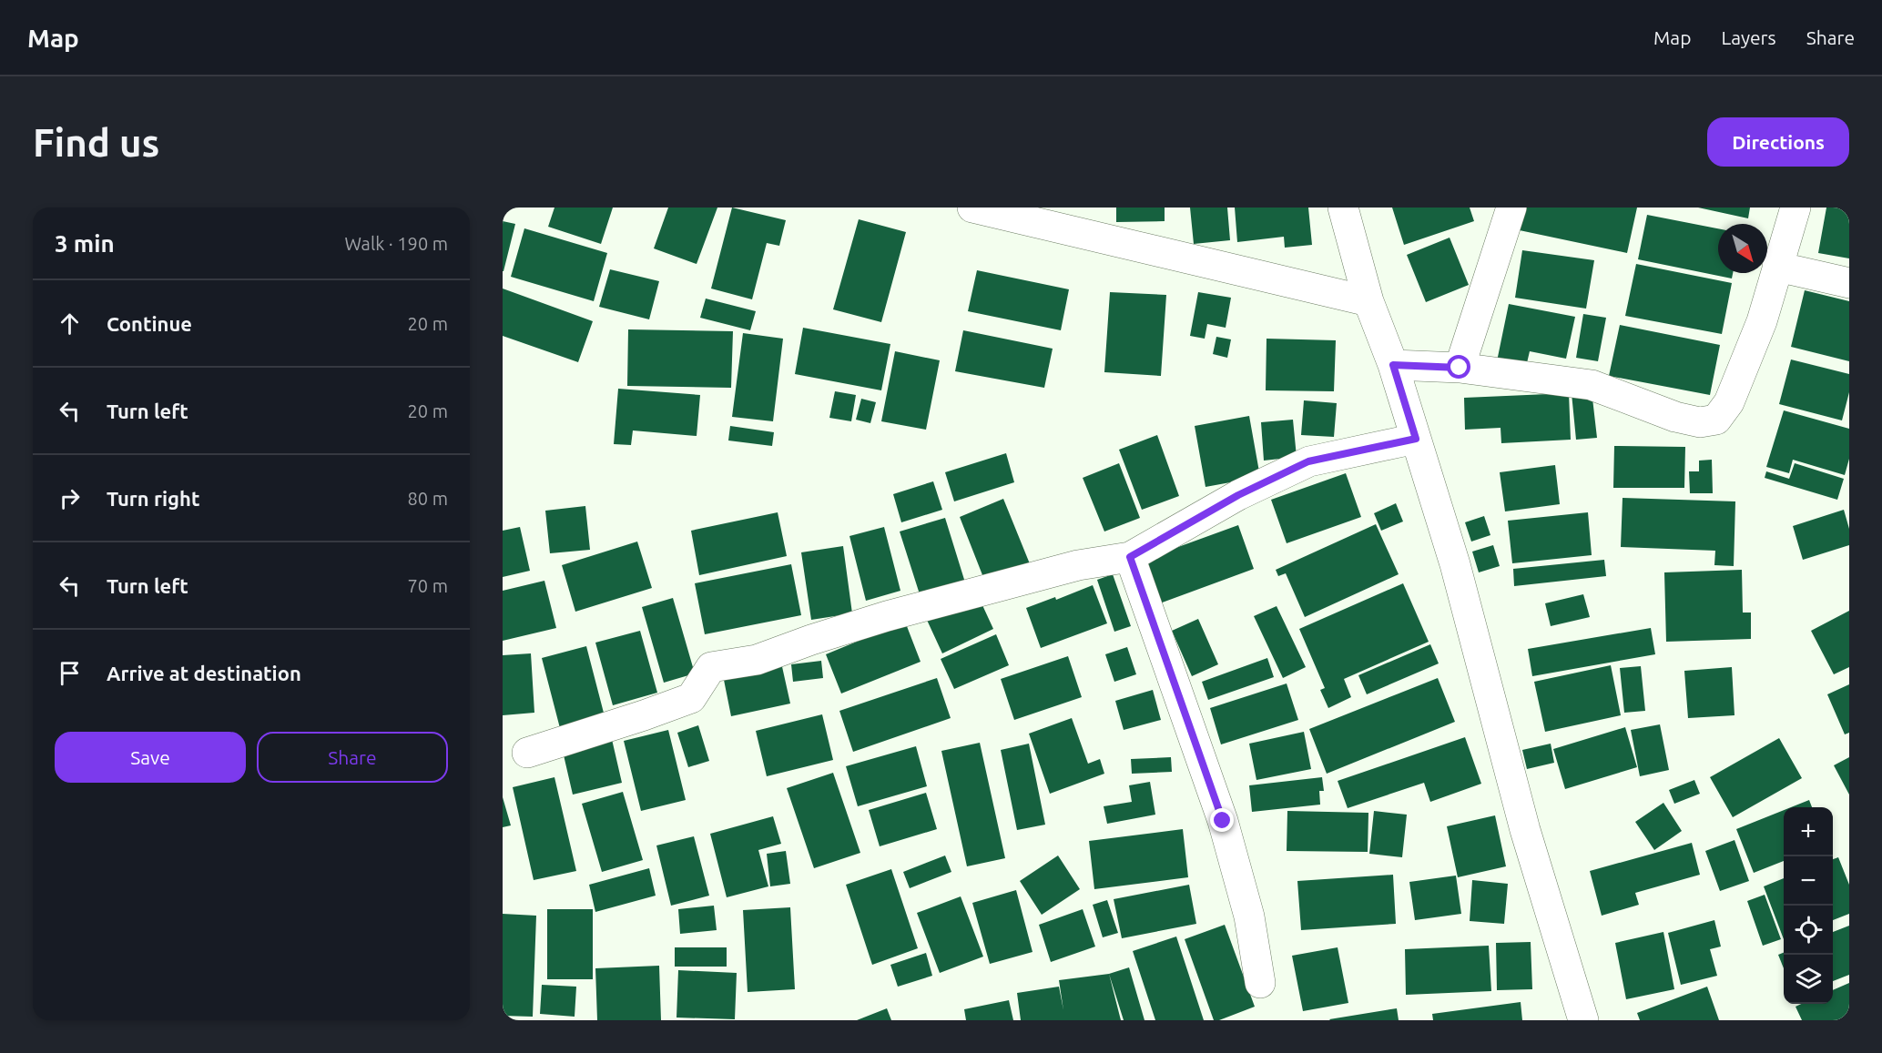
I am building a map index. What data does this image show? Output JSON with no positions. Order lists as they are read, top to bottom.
{
  "north": "bottom right",
  "page": {
    "header": "Map",
    "nav": ["Map", "Layers", "Share"],
    "buttons": [
      "Directions",
      ["Save", "Share"]
    ],
    "title": "Find us",
    "heading": ["3 min", "Walk · 190 m"],
    "list": [
      ["Continue", "20 m"],
      ["Turn left", "20 m"],
      ["Turn right", "80 m"],
      ["Turn left", "70 m"],
      "Arrive at destination"
    ],
    "map_buttons": ["+", "−"]
  }
}
